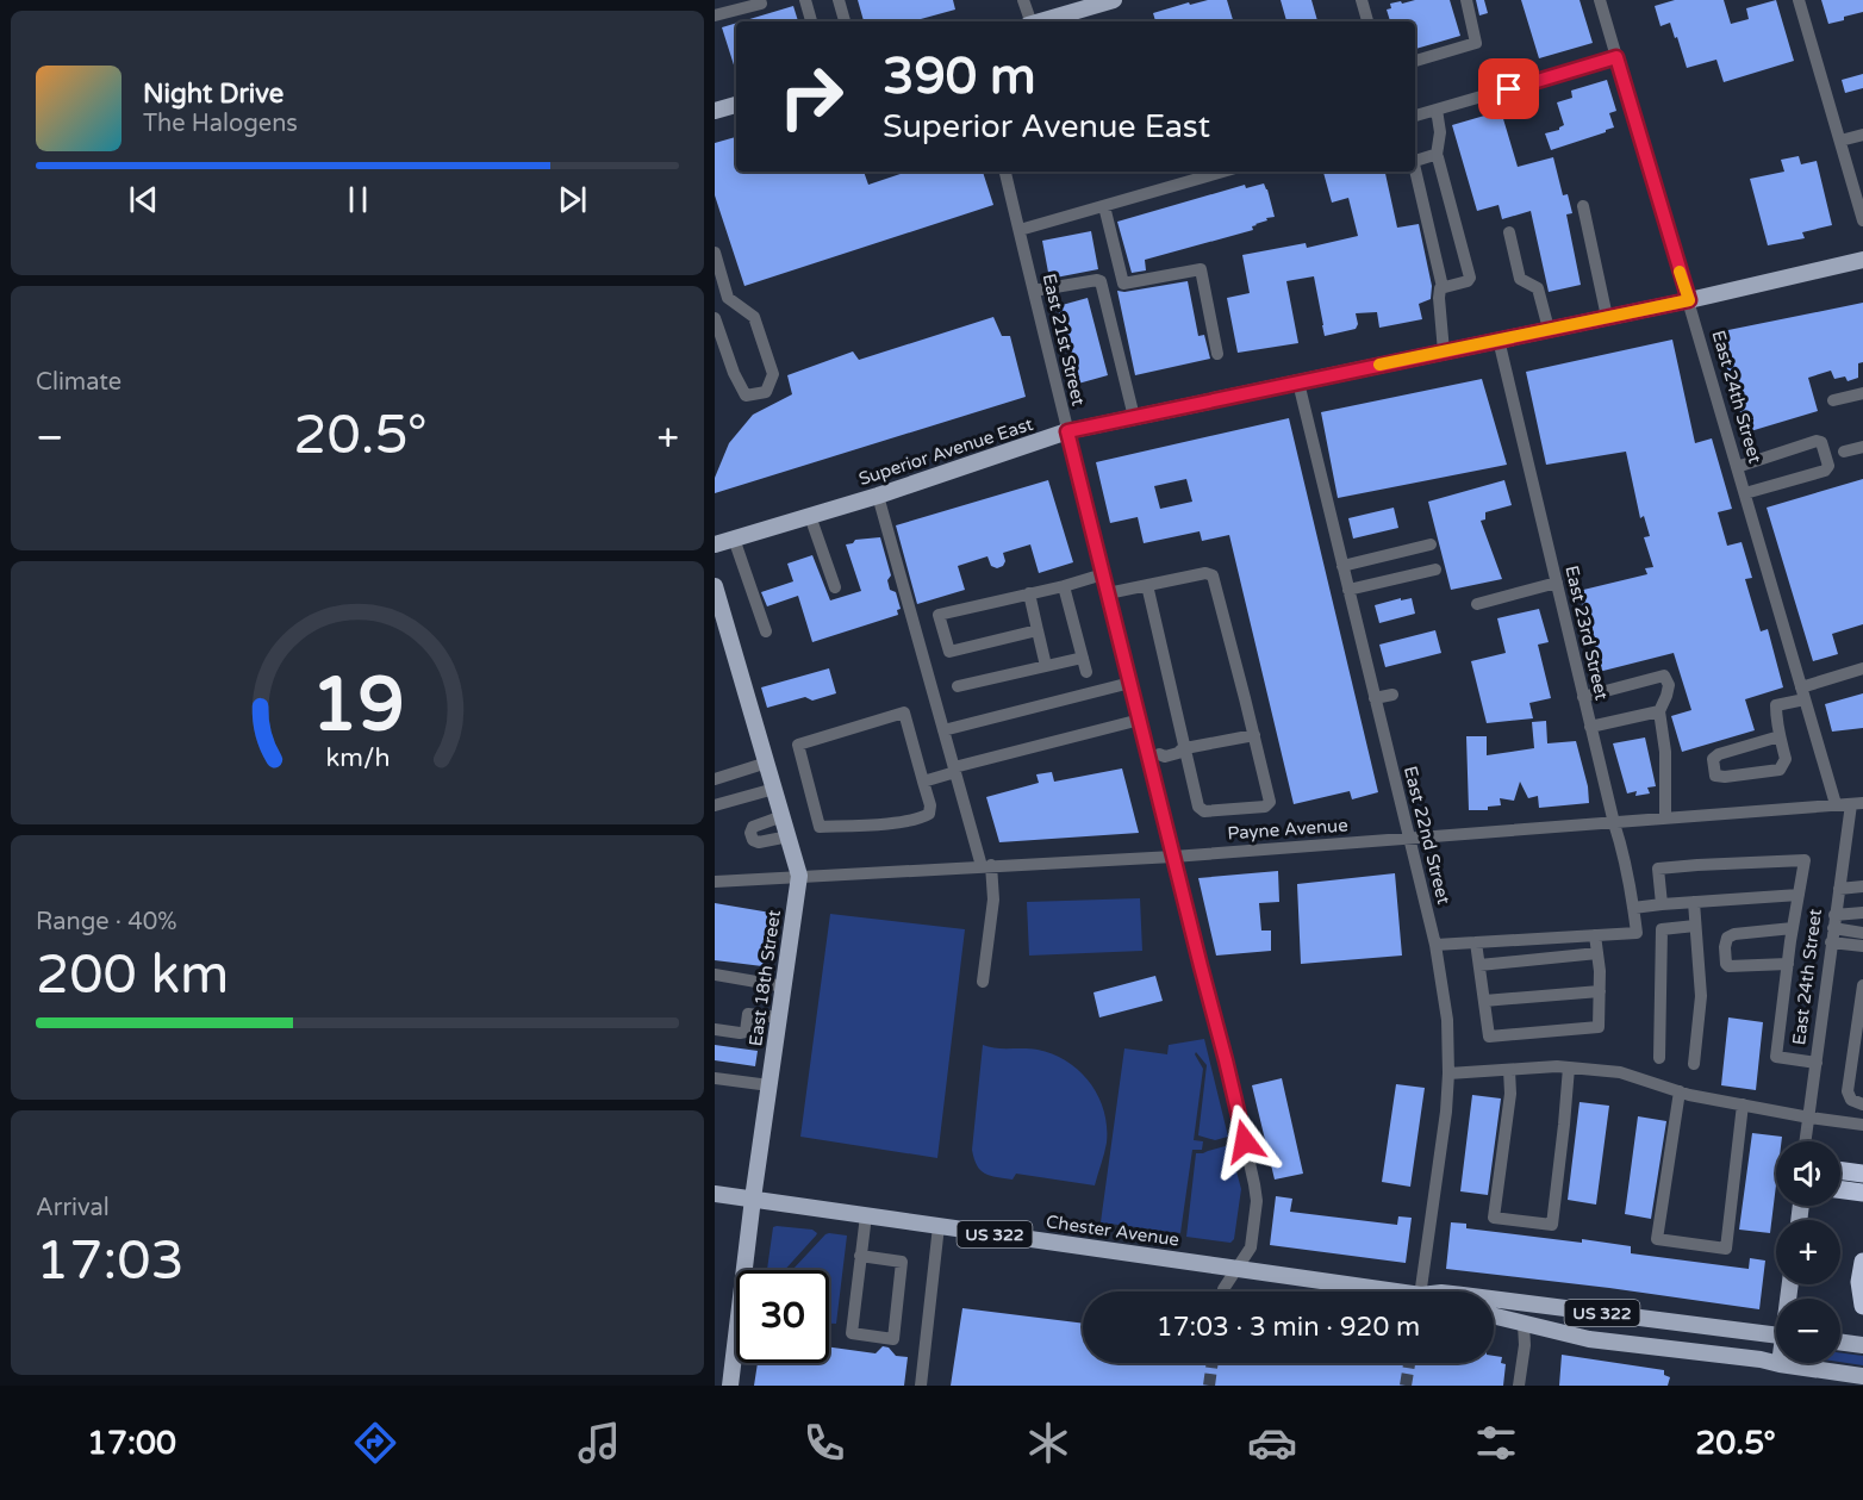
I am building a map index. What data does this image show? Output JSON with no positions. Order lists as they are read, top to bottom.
{
  "streets": {
    "main road": [
      "Superior Avenue East",
      "East 18th Street",
      "Chester Avenue",
      "US 322"
    ],
    "street": [
      "East 21st Street",
      "East 24th Street",
      "East 23rd Street",
      "Payne Avenue",
      "East 22nd Street"
    ]
  },
  "crossings": [
    ["East 21st Street", "Superior Avenue East"],
    ["East 21st Street", "Payne Avenue"],
    ["East 21st Street", "Chester Avenue"],
    ["East 24th Street", "Superior Avenue East"],
    ["East 24th Street", "Payne Avenue"],
    ["Superior Avenue East", "East 23rd Street"],
    ["Superior Avenue East", "East 22nd Street"],
    ["East 23rd Street", "Payne Avenue"],
    ["Payne Avenue", "East 22nd Street"],
    ["Payne Avenue", "East 18th Street"],
    ["East 18th Street", "Chester Avenue"]
  ],
  "page": {
    "turn": ["390 m", "Superior Avenue East"],
    "song": ["Night Drive", "The Halogens"],
    "tile": [
      "Climate",
      ["Range · 40%", "200 km"],
      ["Arrival", "17:03"]
    ],
    "heat": ["−", "20.5°", "+"],
    "map_buttons": ["+", "−"],
    "limit": "30",
    "trip": "17:03 · 3 min · 920 m",
    "tabs": ["17:00", "20.5°"],
    "gauge": ["19", "km/h"]
  }
}
